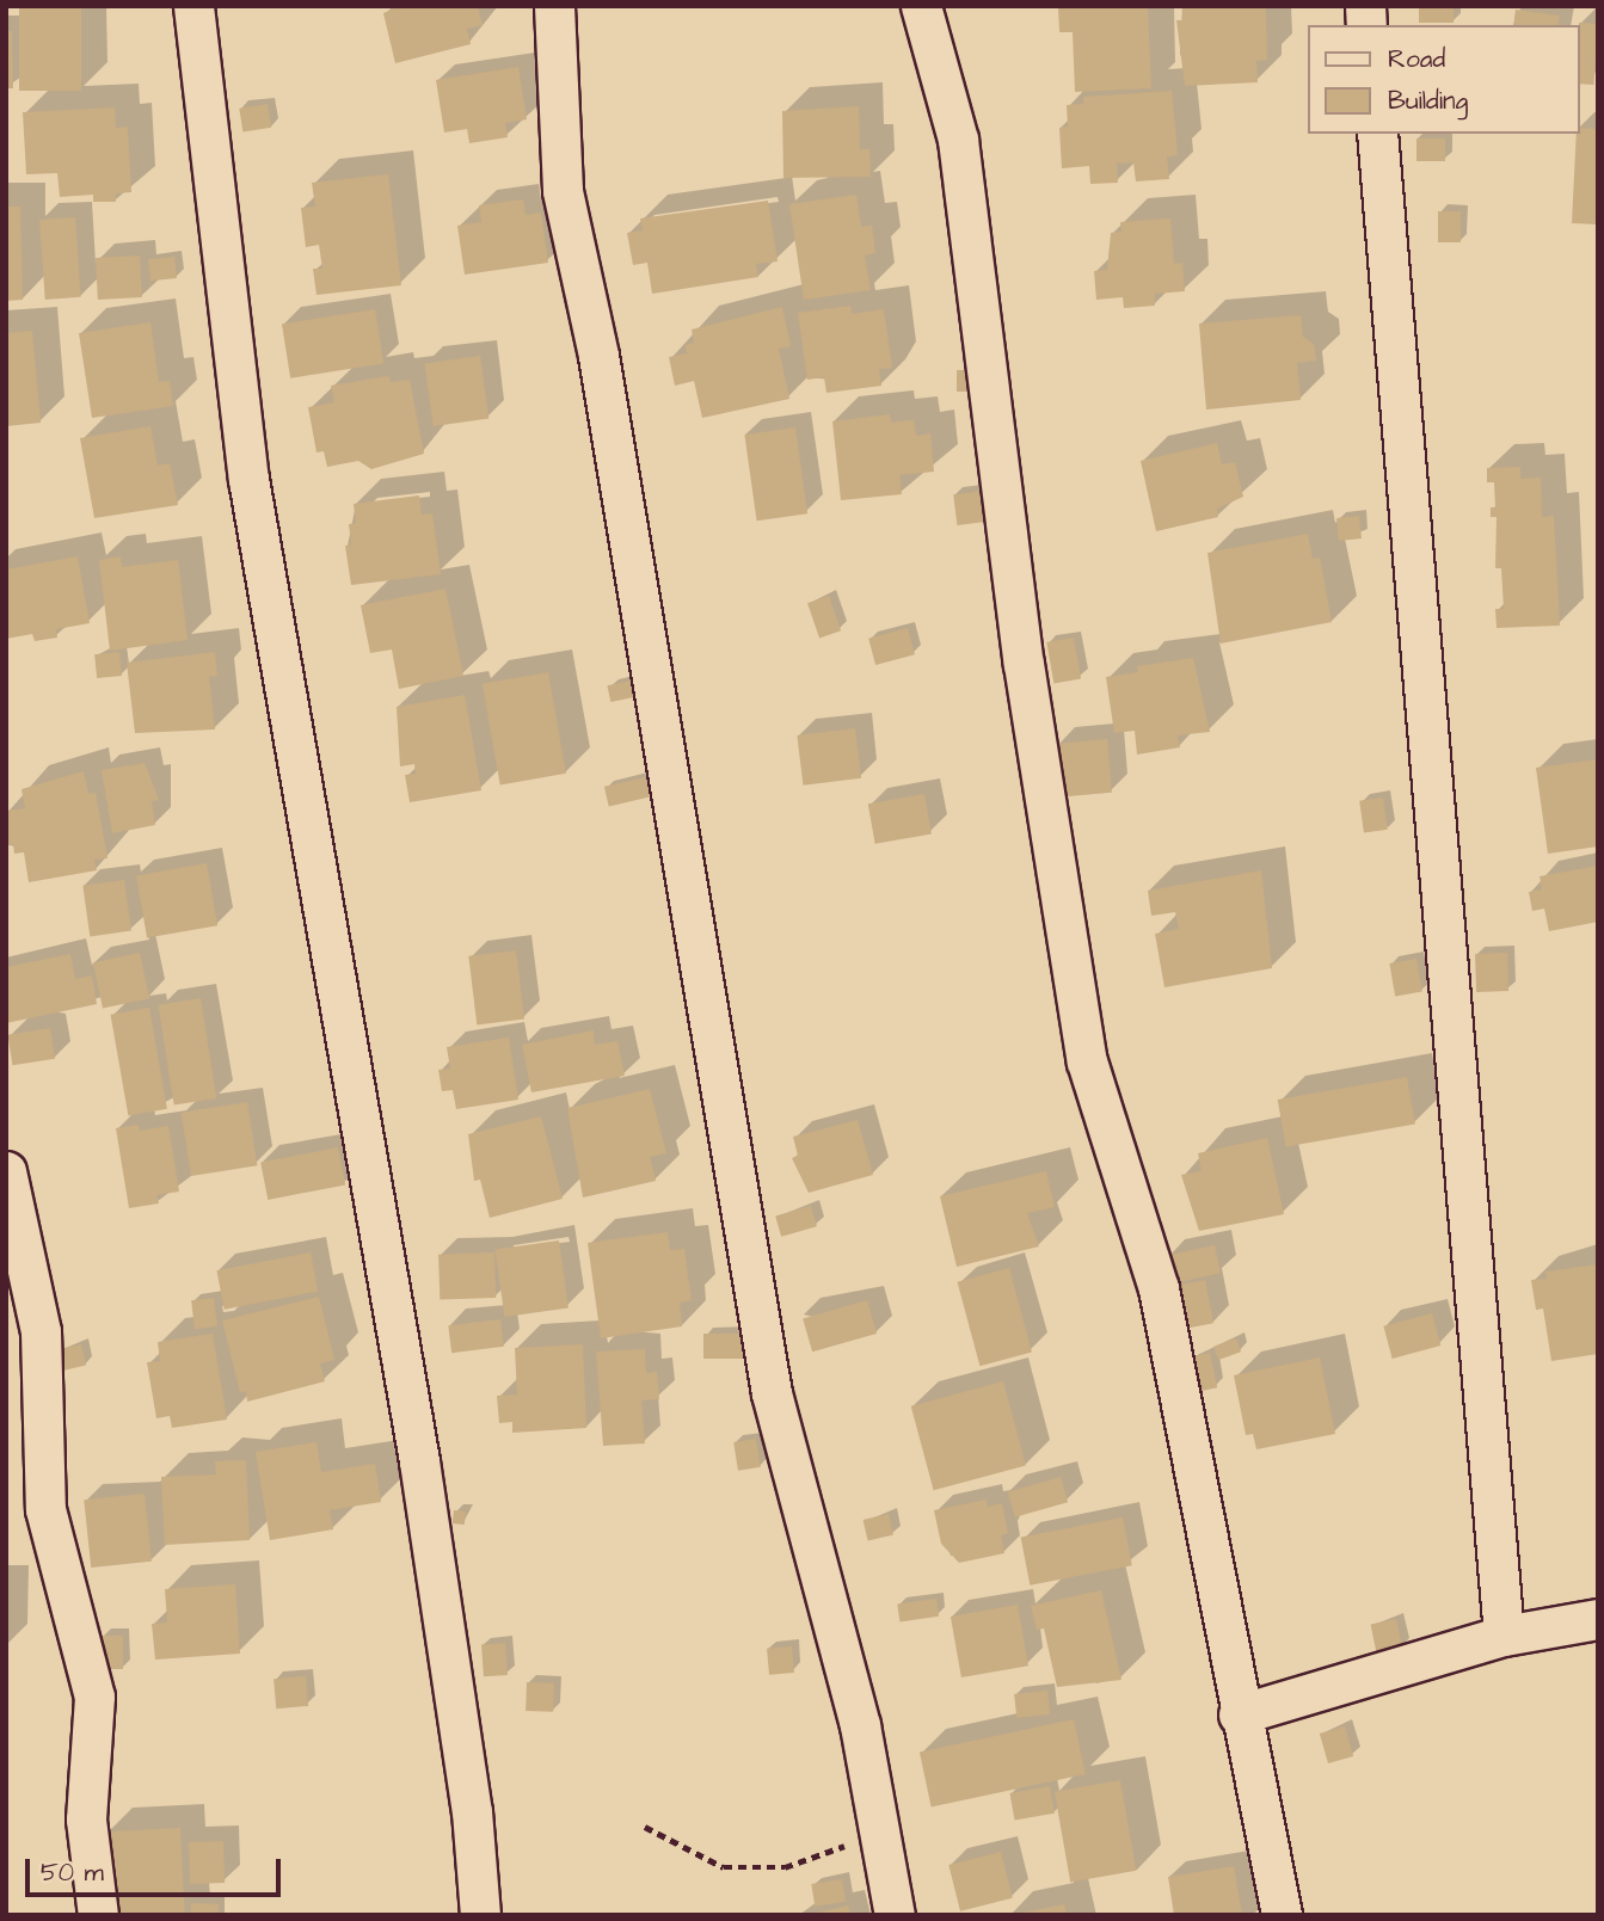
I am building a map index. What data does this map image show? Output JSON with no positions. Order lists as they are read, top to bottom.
{
  "legend": ["Road", "Building"],
  "scale_bar": "50 m"
}
